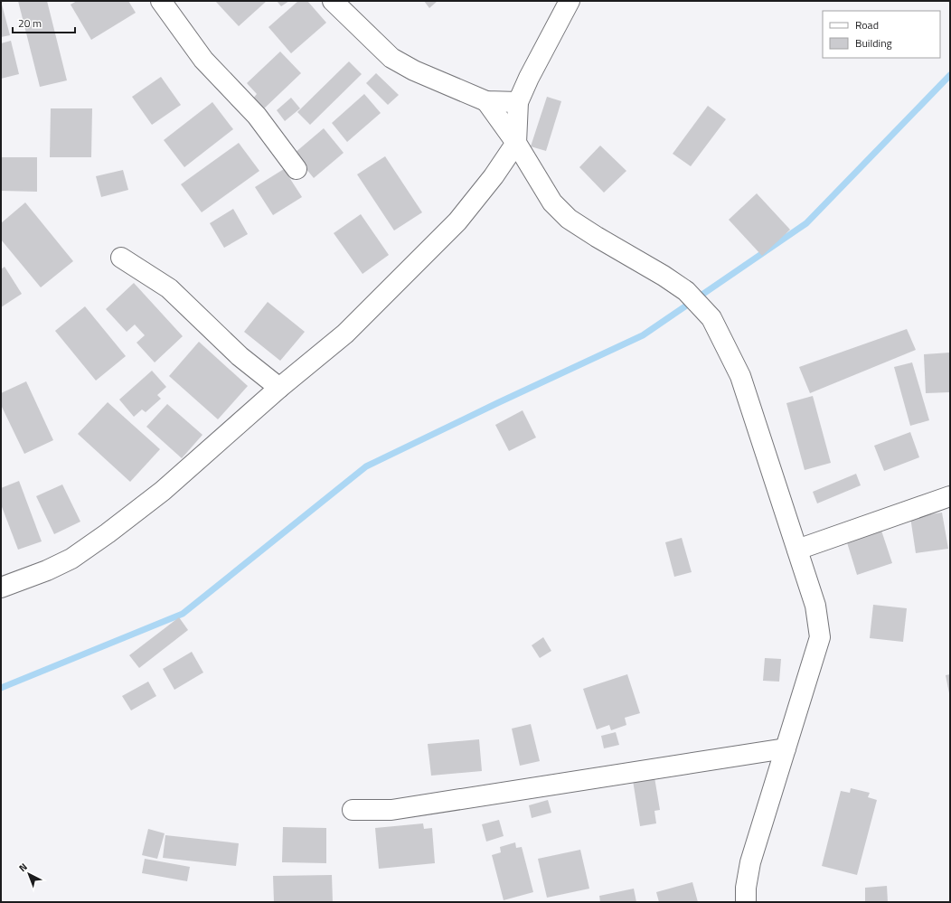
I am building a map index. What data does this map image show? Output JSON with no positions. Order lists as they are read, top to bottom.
{
  "legend": ["Road", "Building"],
  "scale_bar": "20 m",
  "north": "top left"
}
